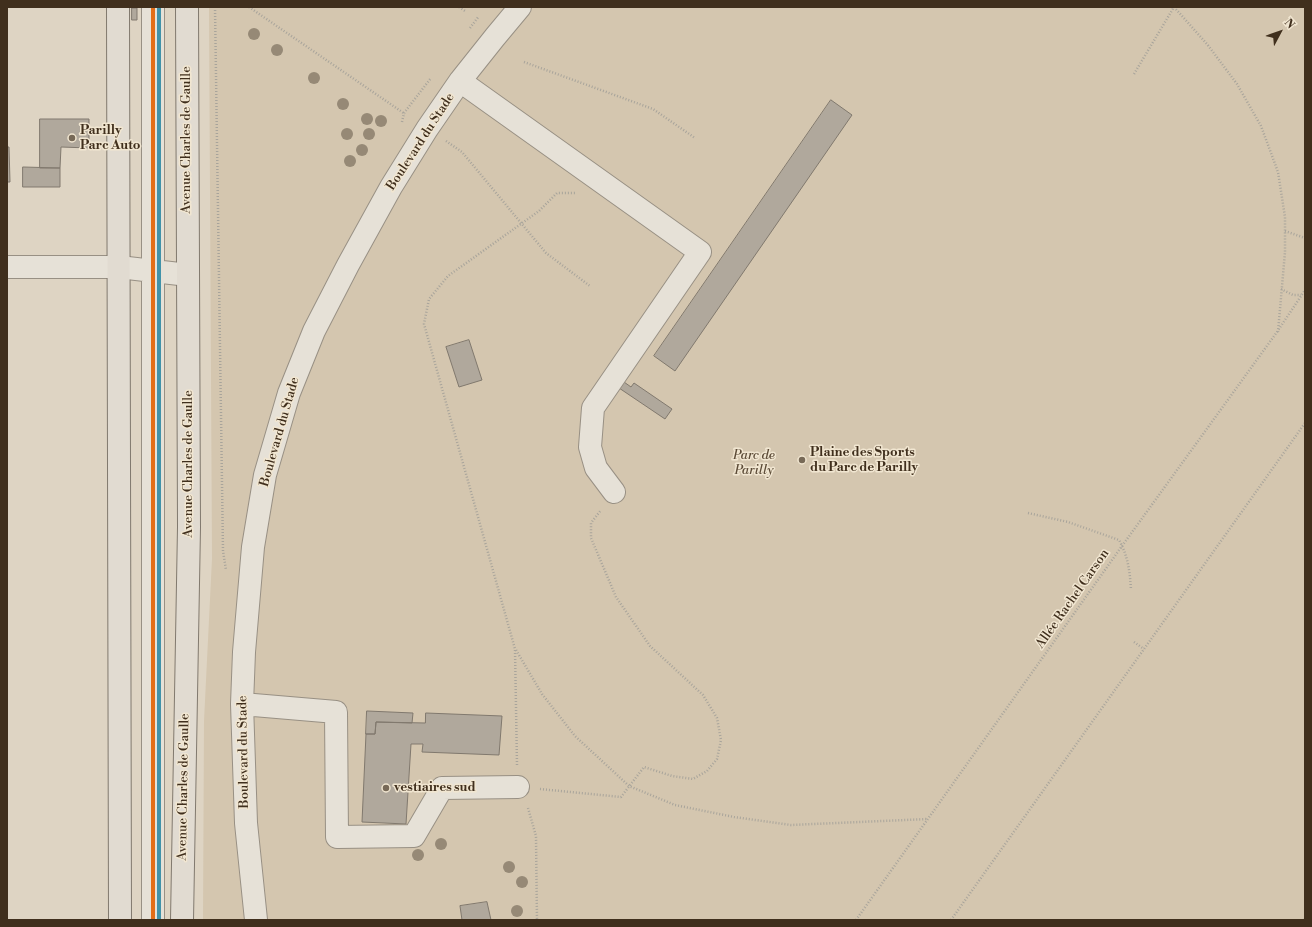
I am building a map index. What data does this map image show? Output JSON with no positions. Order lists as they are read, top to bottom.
{
  "streets": {
    "main road": ["Avenue Charles de Gaulle"],
    "lane": ["Boulevard du Stade"],
    "path": ["Allée Rachel Carson"]
  },
  "parks": ["Parc de Parilly"],
  "places": ["Parilly Parc Auto", "Plaine des Sports du Parc de Parilly", "vestiaires sud"],
  "north": "top right"
}
